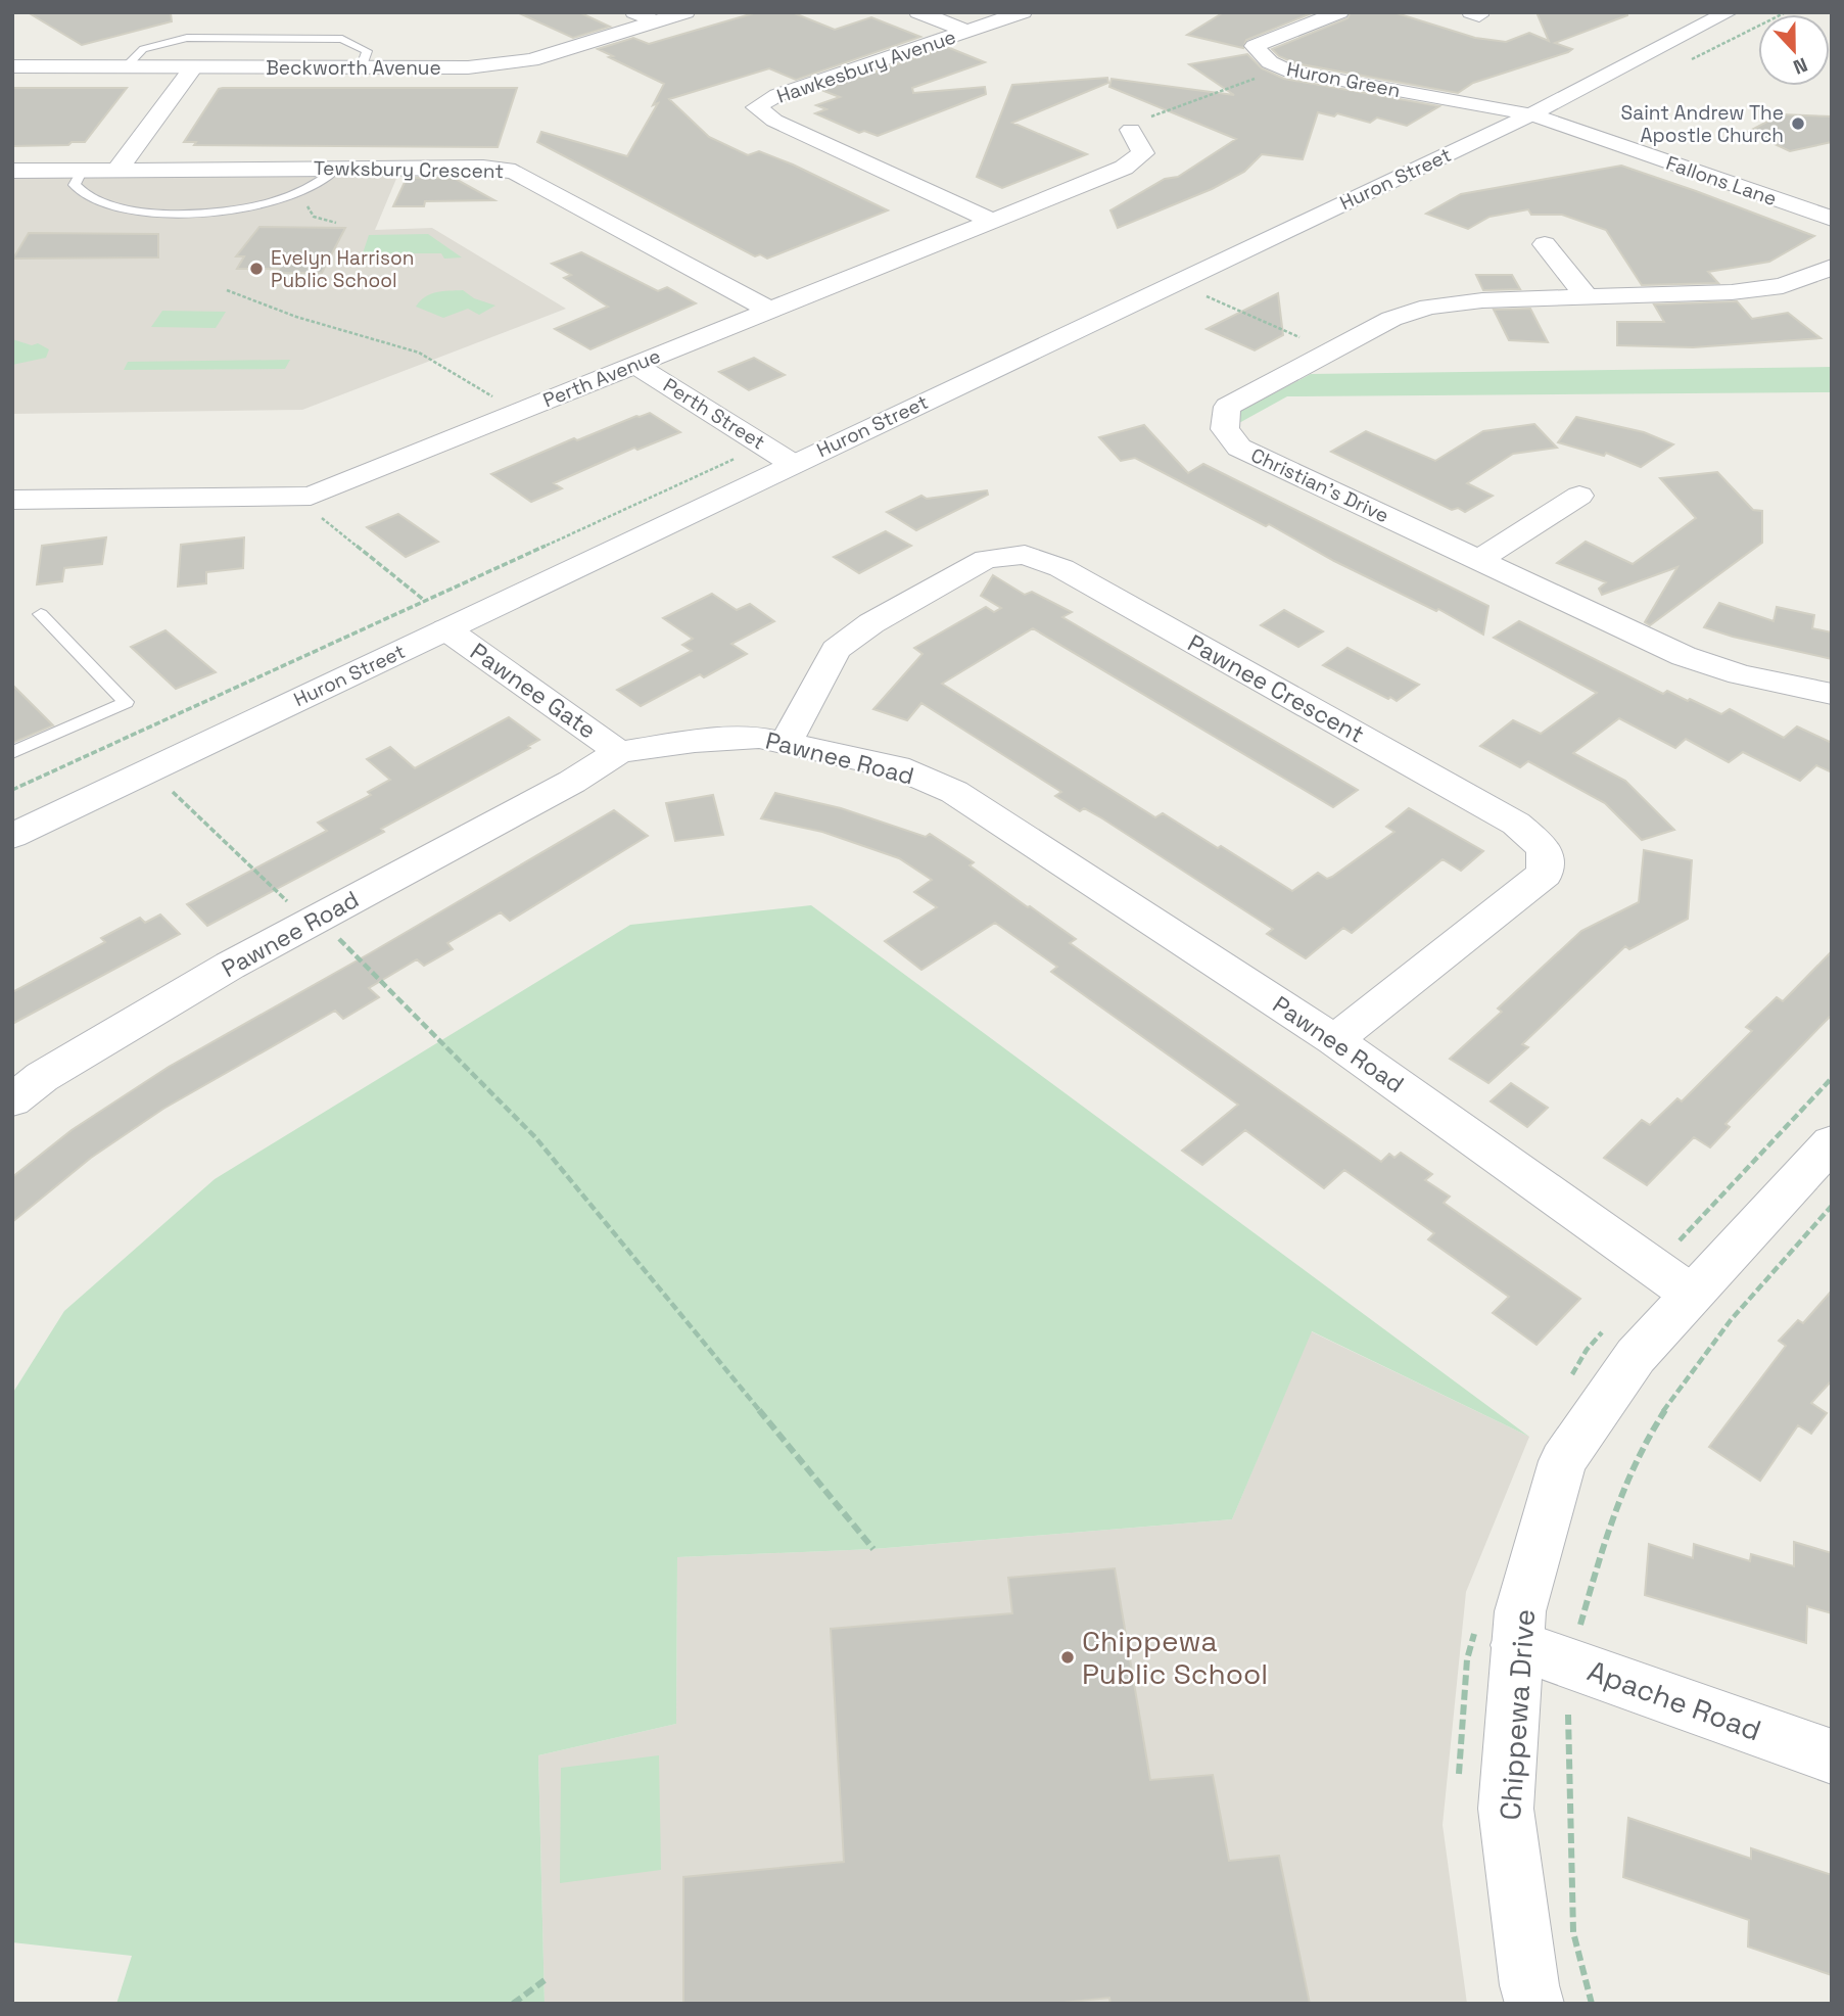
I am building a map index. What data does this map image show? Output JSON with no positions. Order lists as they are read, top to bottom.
{
  "streets": {
    "street": [
      "Hawkesbury Avenue",
      "Beckworth Avenue",
      "Huron Green",
      "Tewksbury Crescent",
      "Huron Street",
      "Fallons Lane",
      "Perth Avenue",
      "Perth Street",
      "Christian's Drive",
      "Pawnee Crescent",
      "Pawnee Gate",
      "Pawnee Road",
      "Apache Road",
      "Chippewa Drive"
    ]
  },
  "crossings": [
    ["Hawkesbury Avenue", "Perth Avenue"],
    ["Huron Green", "Huron Street"],
    ["Huron Green", "Fallons Lane"],
    ["Tewksbury Crescent", "Perth Avenue"],
    ["Huron Street", "Fallons Lane"],
    ["Huron Street", "Perth Street"],
    ["Huron Street", "Pawnee Gate"],
    ["Perth Avenue", "Perth Street"],
    ["Pawnee Crescent", "Pawnee Road"],
    ["Pawnee Gate", "Pawnee Road"],
    ["Pawnee Road", "Chippewa Drive"],
    ["Apache Road", "Chippewa Drive"]
  ],
  "places": ["Saint Andrew The Apostle Church", "Evelyn Harrison Public School", "Chippewa Public School"],
  "north": "bottom"
}
